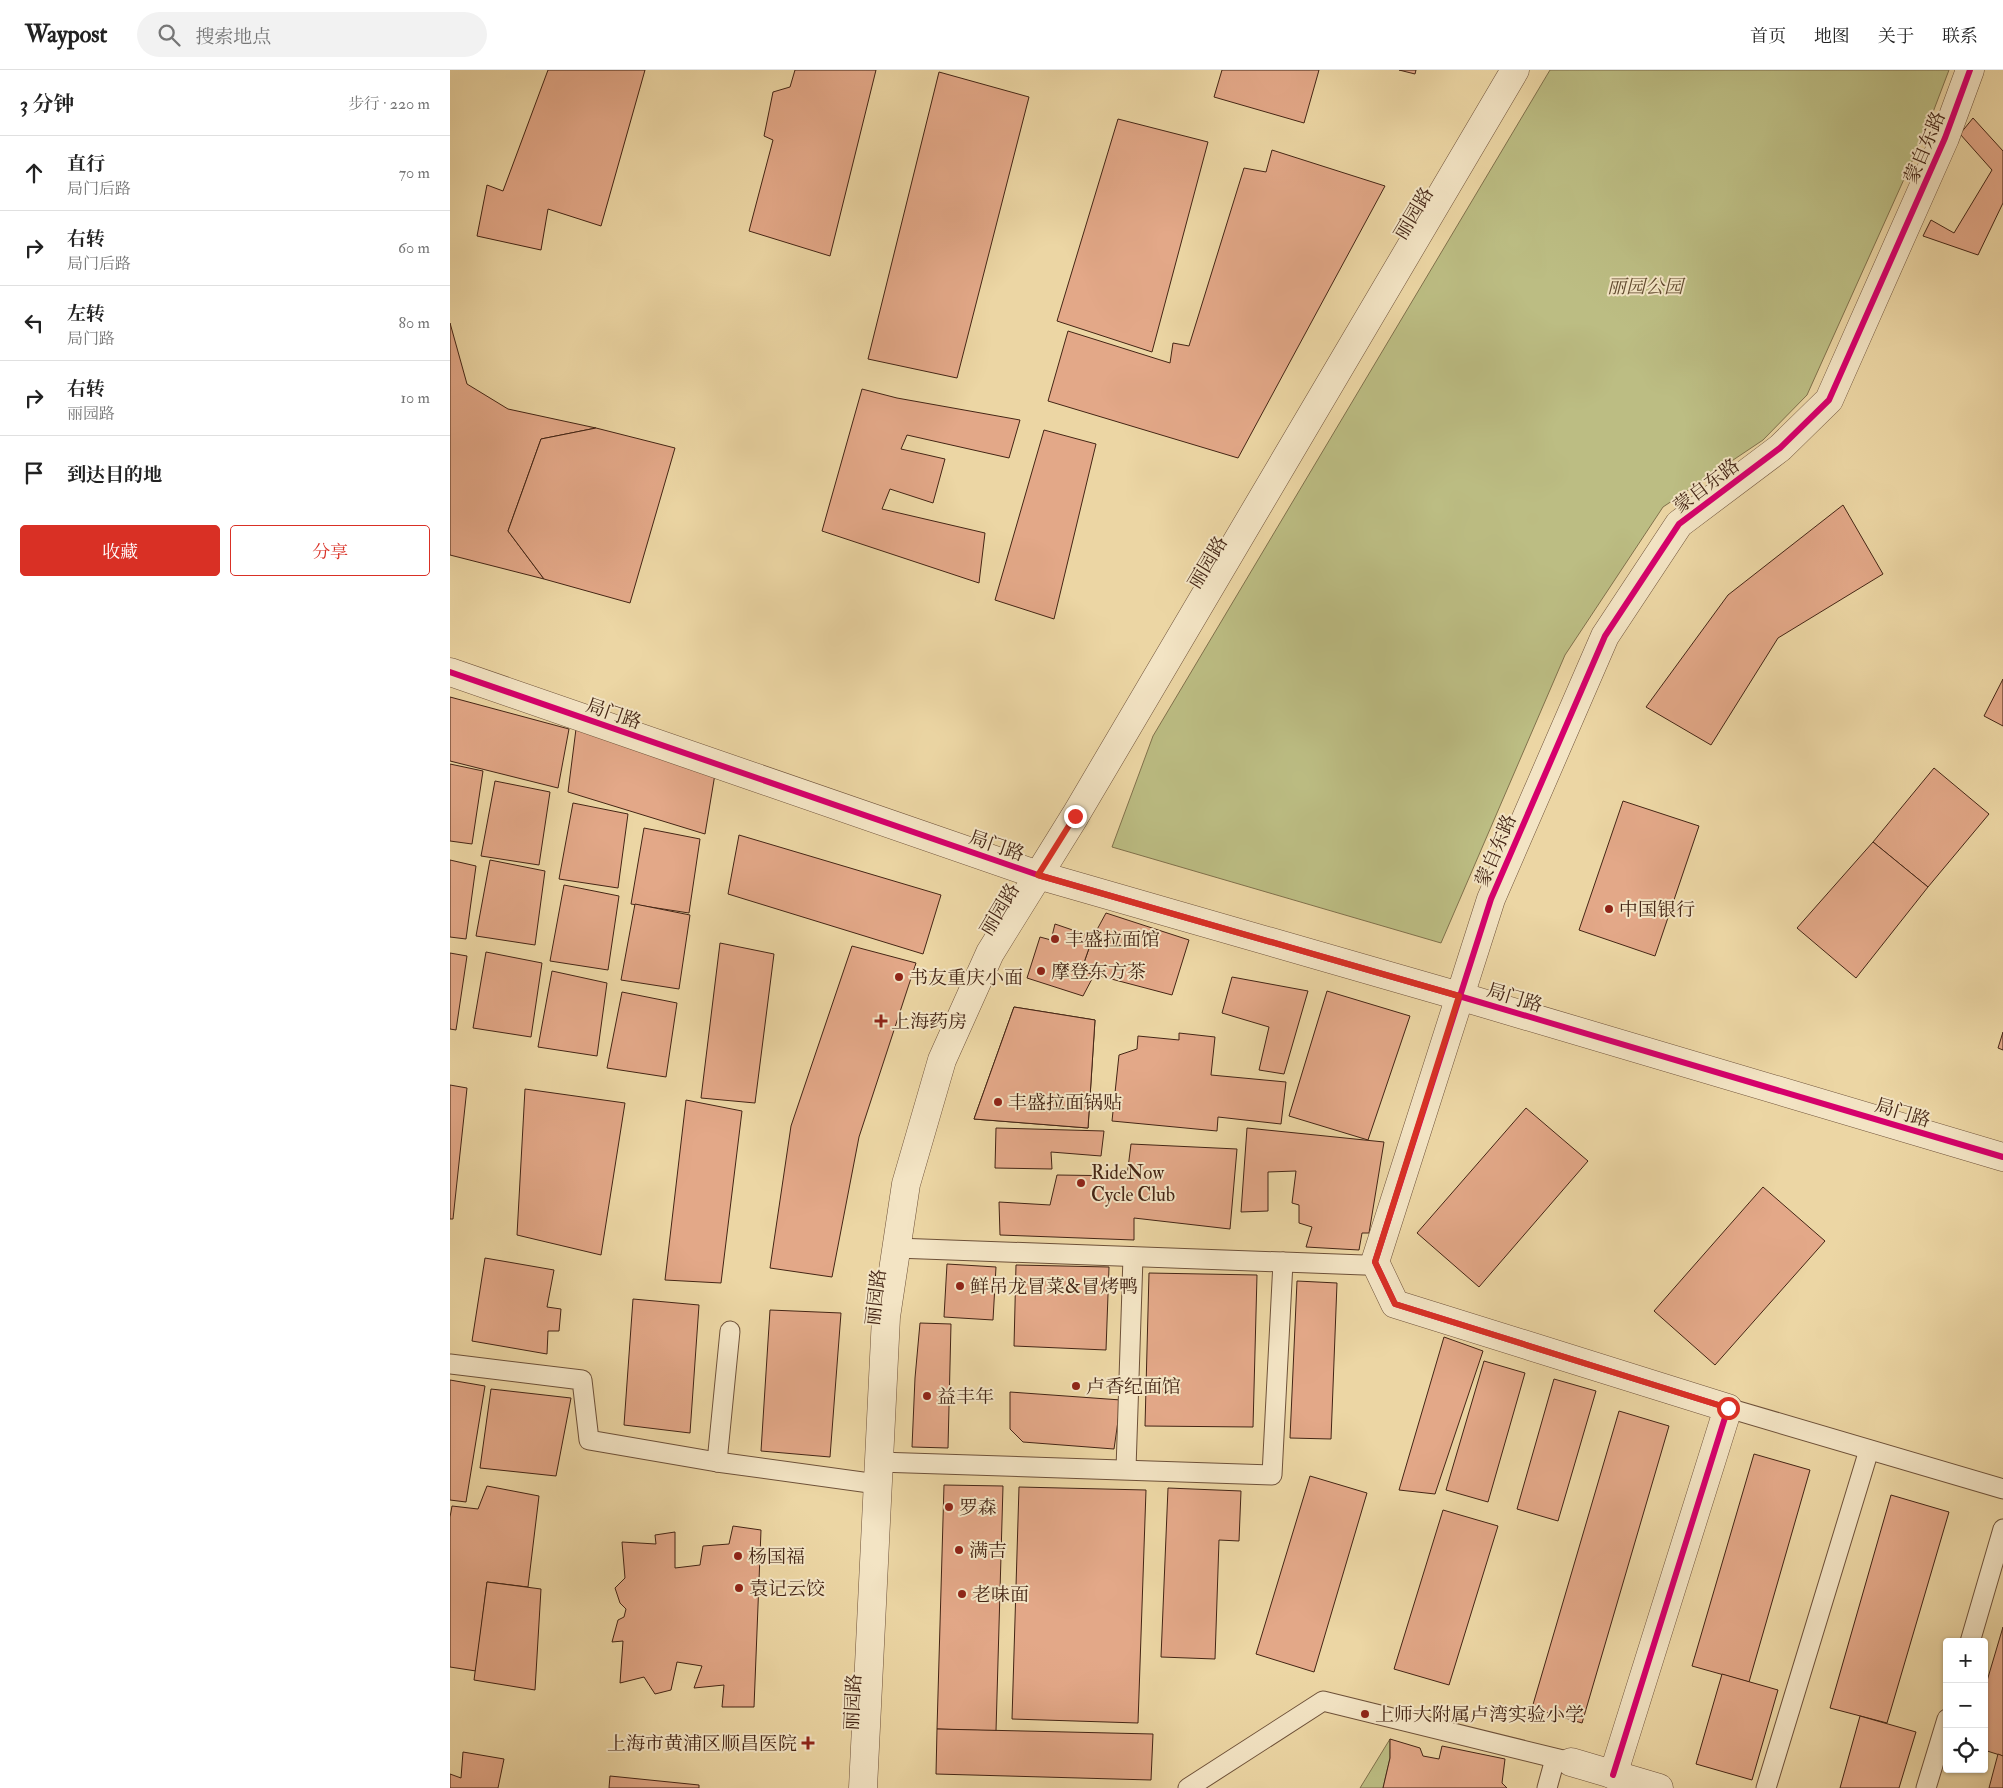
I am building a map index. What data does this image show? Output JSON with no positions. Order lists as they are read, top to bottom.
{
  "streets": {
    "street": ["蒙自东路", "丽园路", "局门路"]
  },
  "crossings": [
    ["蒙自东路", "局门路"],
    ["丽园路", "局门路"]
  ],
  "parks": ["丽园公园"],
  "places": {
    "other": [
      "中国银行",
      "丰盛拉面馆",
      "摩登东方茶",
      "书友重庆小面",
      "丰盛拉面锅贴",
      "RideNow Cycle Club",
      "鲜吊龙冒菜&冒烤鸭",
      "卢香纪面馆",
      "益丰年",
      "罗森",
      "满吉",
      "杨国福",
      "袁记云饺",
      "老味面",
      "上师大附属卢湾实验小学"
    ],
    "health": ["上海药房", "上海市黄浦区顺昌医院"]
  },
  "page": {
    "header": "Waypost",
    "search": "搜索地点",
    "nav": [
      "首页",
      "地图",
      "关于",
      "联系"
    ],
    "heading": ["3 分钟", "步行 · 220 m"],
    "list": [
      ["直行", "局门后路", "70 m"],
      ["右转", "局门后路", "60 m"],
      ["左转", "局门路", "80 m"],
      ["右转", "丽园路", "10 m"],
      "到达目的地"
    ],
    "buttons": ["收藏", "分享"],
    "map_buttons": ["+", "−"]
  }
}
